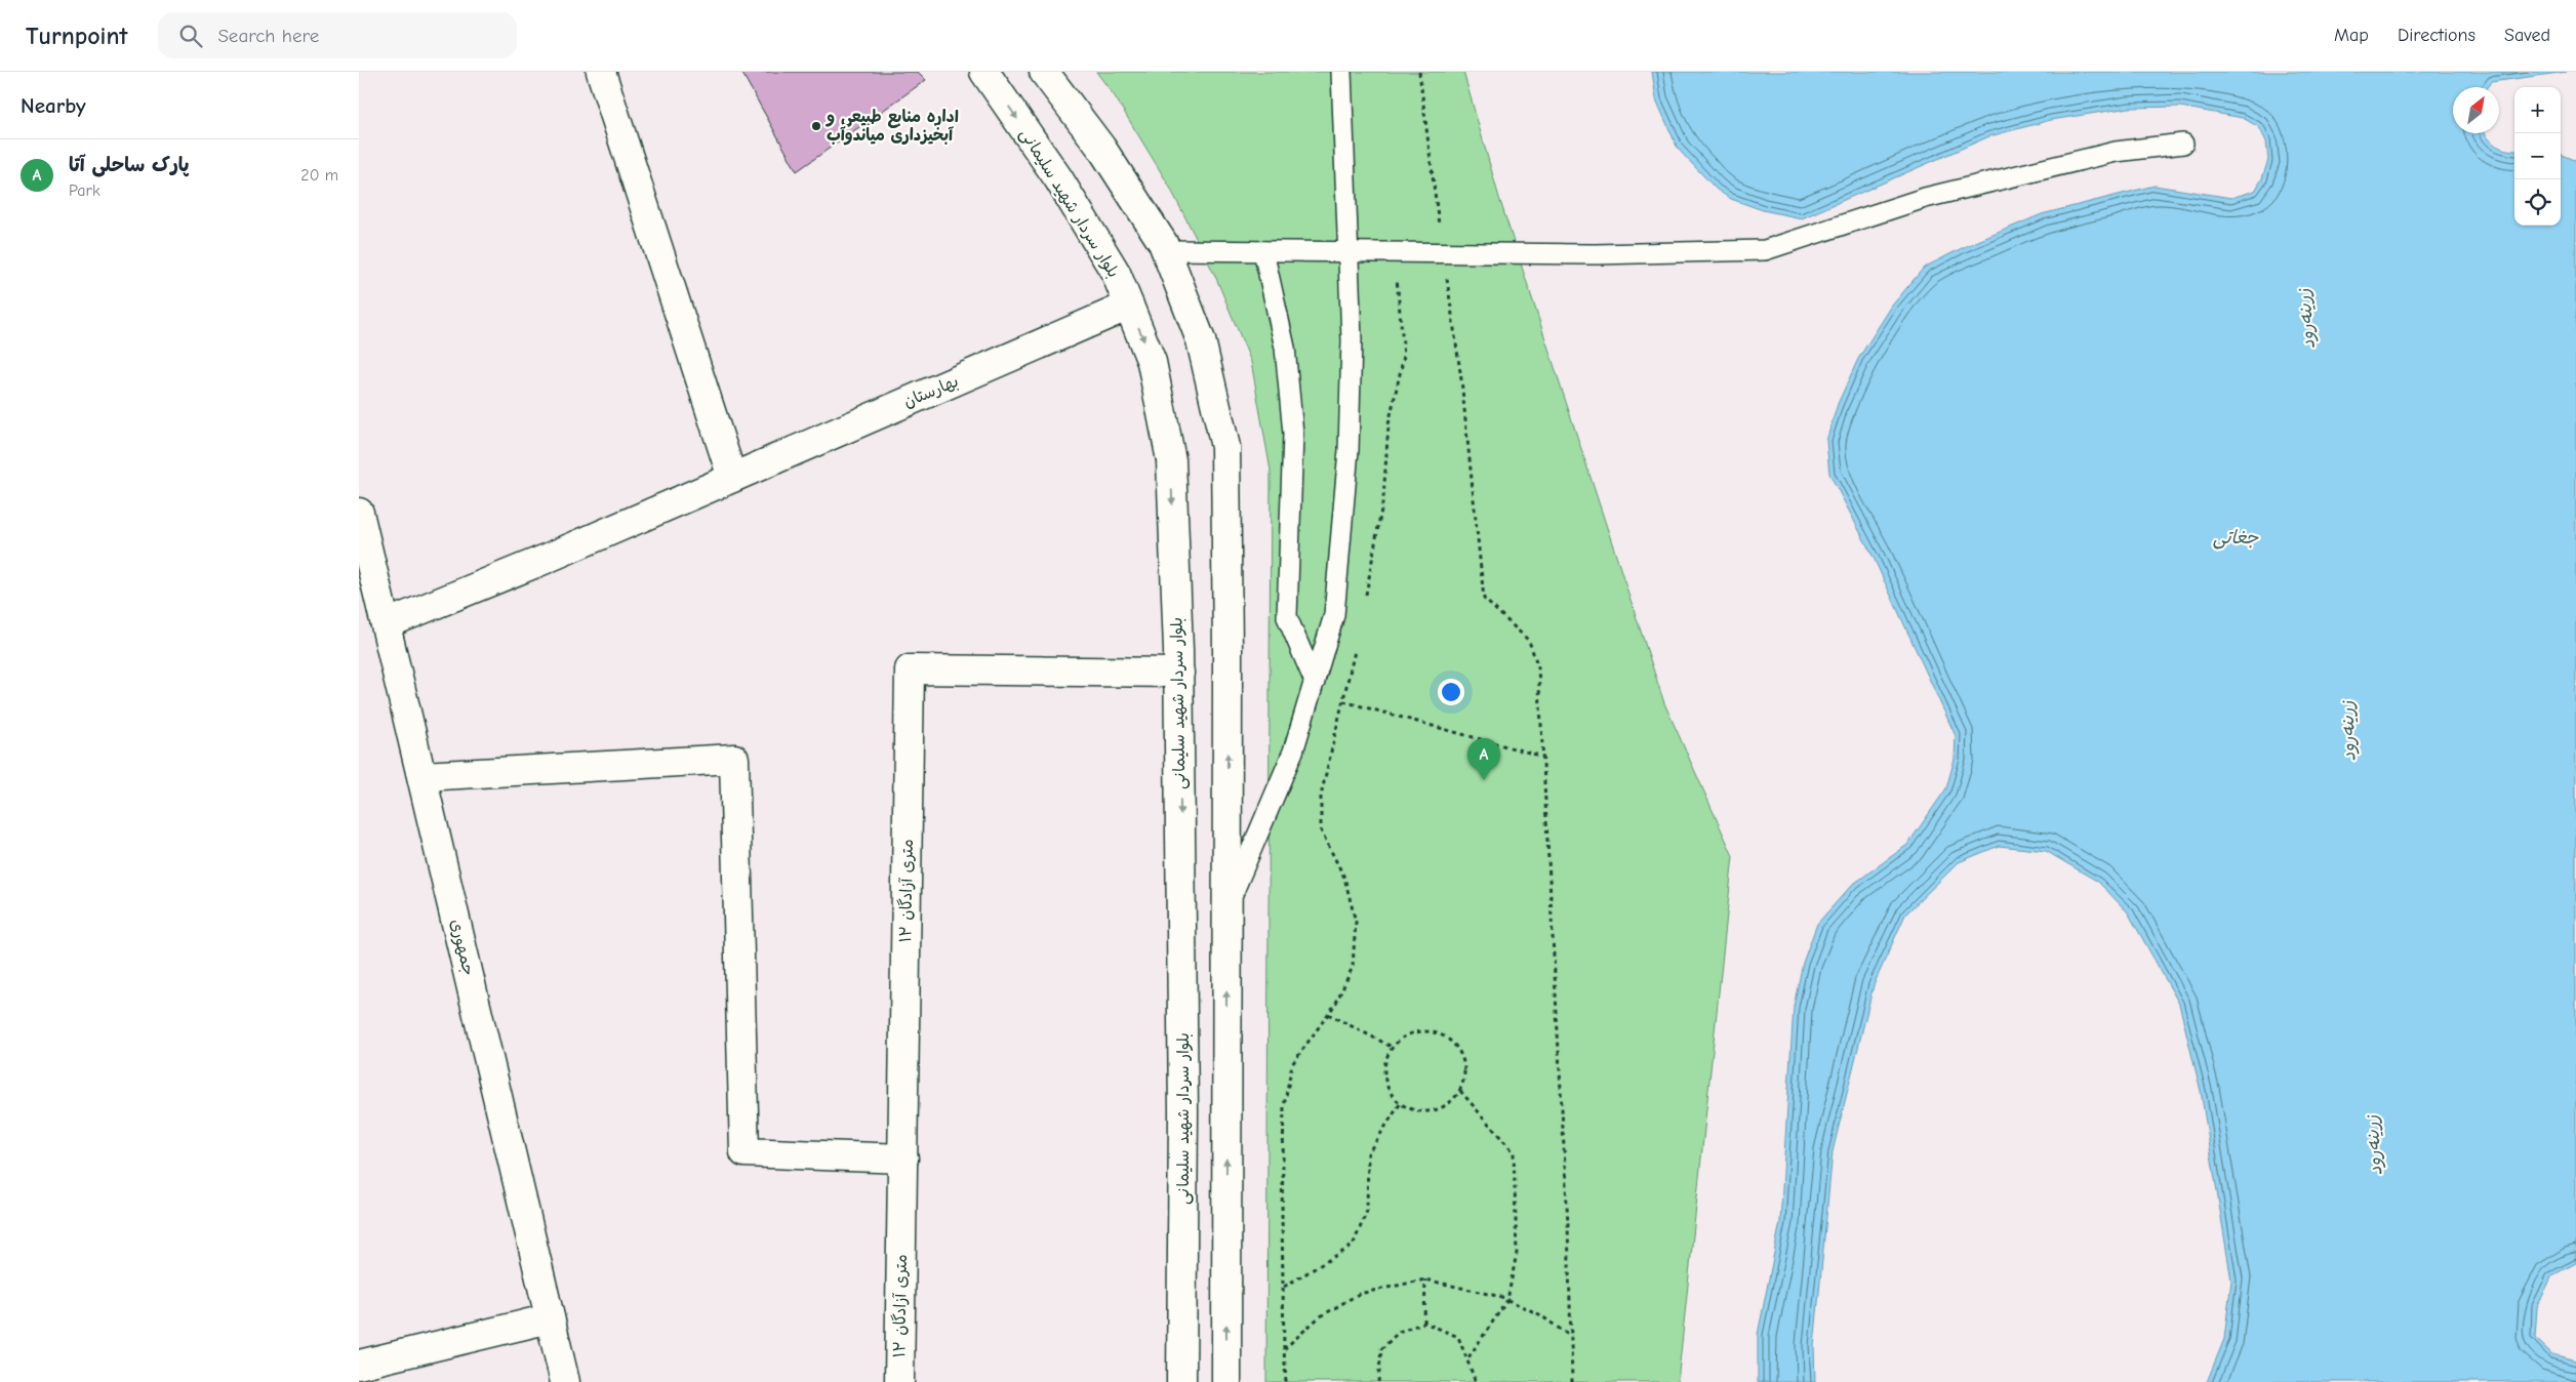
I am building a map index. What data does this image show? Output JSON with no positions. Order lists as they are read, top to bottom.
{
  "streets": {
    "street": [
      "بلوار سردار شهید سلیمانی",
      "بهارستان",
      "۱۲ متری آزادگان",
      "جمهوری"
    ]
  },
  "crossings": [
    ["بلوار سردار شهید سلیمانی", "بهارستان"],
    ["بلوار سردار شهید سلیمانی", "۱۲ متری آزادگان"],
    ["بهارستان", "جمهوری"]
  ],
  "water": ["زرینه‌رود", "جغاتی"],
  "places": ["اداره منابع طبیعی و آبخیزداری میاندوآب"],
  "north": "top right",
  "page": {
    "header": "Turnpoint",
    "search": "Search here",
    "nav": ["Map", "Directions", "Saved"],
    "heading": "Nearby",
    "map_buttons": ["+", "−"],
    "list": [
      {
        "mark": "A",
        "name": "پارک ساحلی آتا",
        "note": "Park",
        "value": "20 m"
      }
    ],
    "pins": "A"
  }
}
